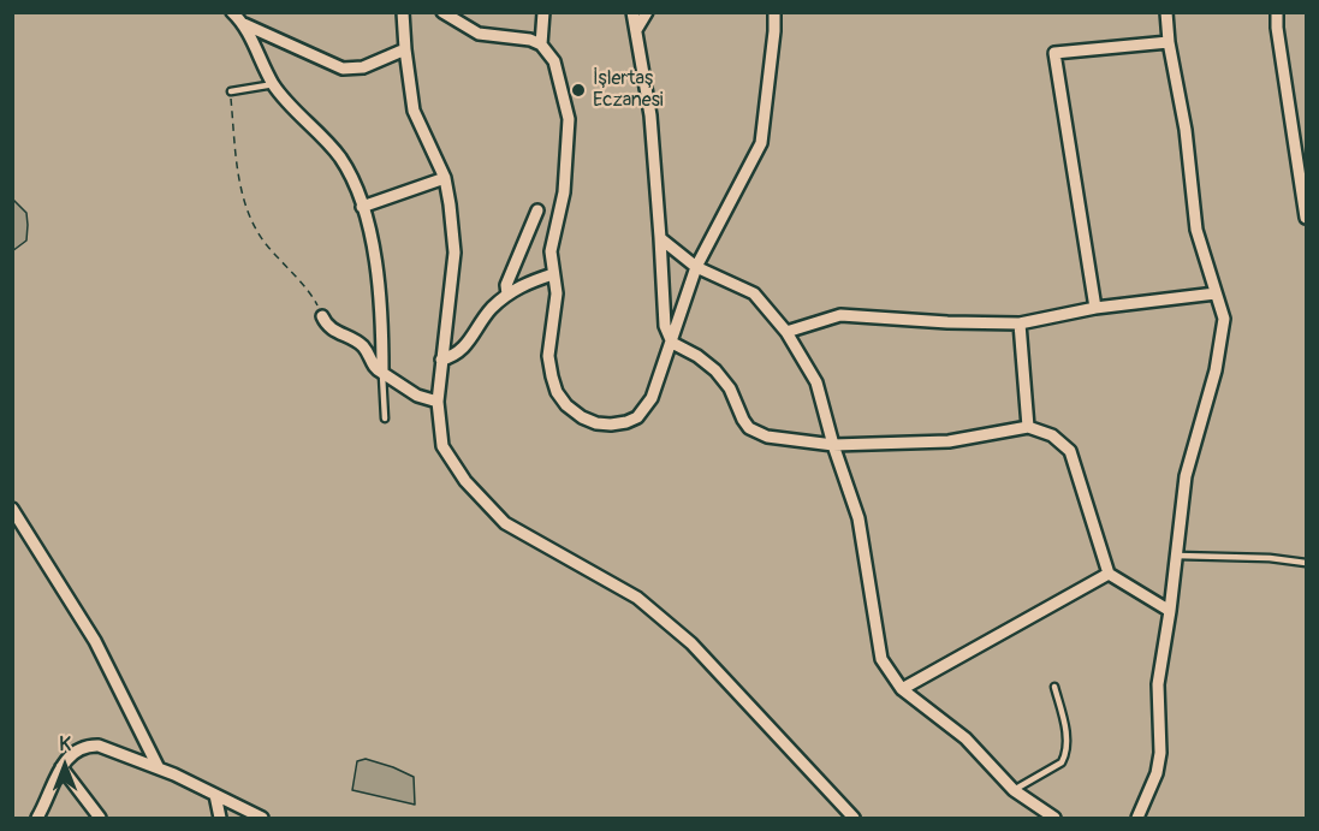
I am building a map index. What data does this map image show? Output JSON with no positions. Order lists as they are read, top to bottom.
{
  "places": ["İşlertaş Eczanesi"],
  "north": "top"
}
